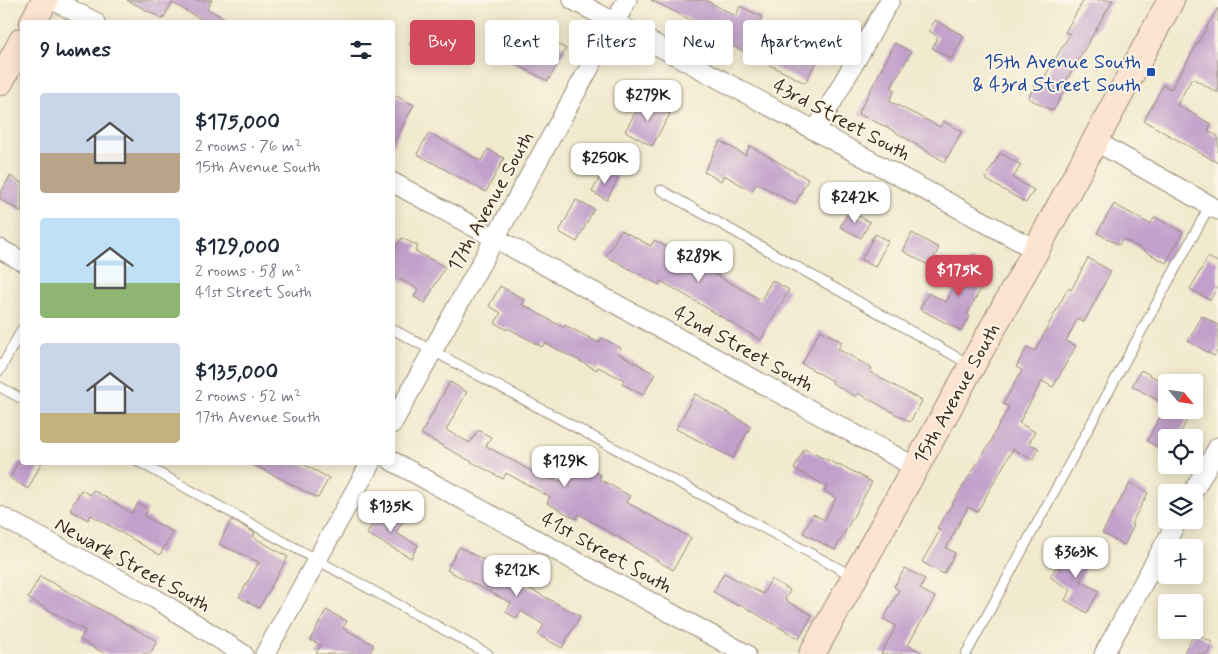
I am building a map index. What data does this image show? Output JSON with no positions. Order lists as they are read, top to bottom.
{
  "streets": {
    "street": [
      "43rd Street South",
      "17th Avenue South",
      "42nd Street South",
      "15th Avenue South",
      "41st Street South",
      "Newark Street South"
    ]
  },
  "crossings": [
    ["43rd Street South", "15th Avenue South"],
    ["17th Avenue South", "42nd Street South"],
    ["42nd Street South", "15th Avenue South"]
  ],
  "places": {
    "transit": ["15th Avenue South & 43rd Street South"]
  },
  "north": "bottom right",
  "page": {
    "chip": [
      "Buy",
      "Rent",
      "Filters",
      "New",
      "Apartment"
    ],
    "heading": "9 homes",
    "price": [
      "$279K",
      "$250K",
      "$242K",
      "$289K",
      "$175K",
      "$129K",
      "$135K",
      "$363K",
      "$212K"
    ],
    "list": [
      {
        "name": "$175,000",
        "note": "2 rooms · 76 m² · 15th Avenue South"
      },
      {
        "name": "$129,000",
        "note": "2 rooms · 58 m² · 41st Street South"
      },
      {
        "name": "$135,000",
        "note": "2 rooms · 52 m² · 17th Avenue South"
      }
    ],
    "map_buttons": ["+", "−"]
  }
}
